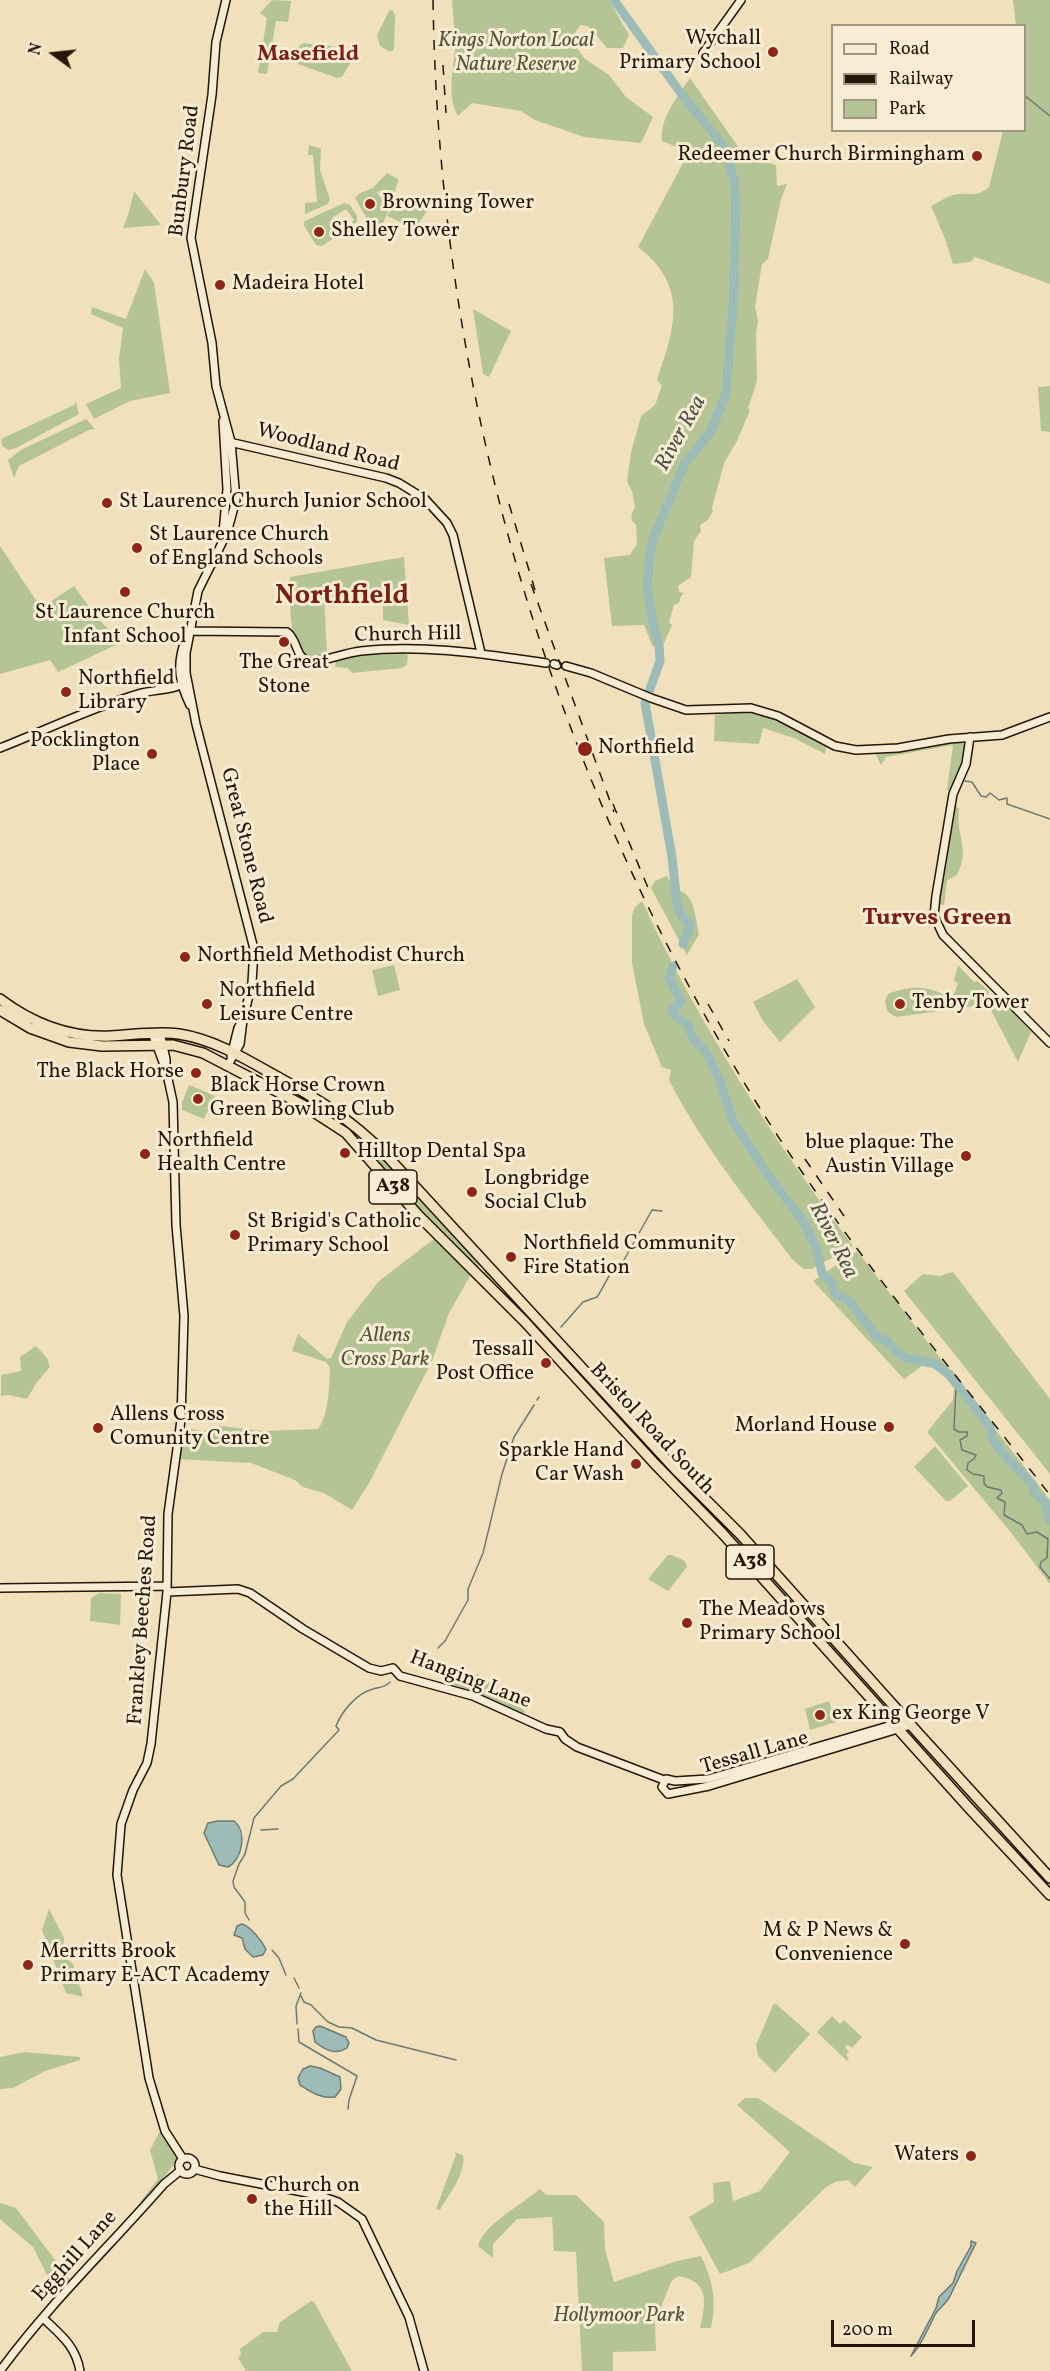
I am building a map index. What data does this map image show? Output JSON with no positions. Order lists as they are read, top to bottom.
{
  "streets": {
    "highway": ["A38", "Bristol Road South"],
    "street": [
      "Bunbury Road",
      "Woodland Road",
      "Church Hill",
      "Great Stone Road",
      "Frankley Beeches Road",
      "Hanging Lane",
      "Tessall Lane",
      "Egghill Lane"
    ]
  },
  "crossings": [
    ["Bunbury Road", "Woodland Road"],
    ["Bunbury Road", "Church Hill"],
    ["Bunbury Road", "Great Stone Road"],
    ["Woodland Road", "Church Hill"],
    ["Great Stone Road", "Bristol Road South"],
    ["A38", "Bristol Road South"],
    ["A38", "Frankley Beeches Road"],
    ["Bristol Road South", "Frankley Beeches Road"],
    ["Bristol Road South", "Tessall Lane"],
    ["Frankley Beeches Road", "Hanging Lane"],
    ["Frankley Beeches Road", "Egghill Lane"],
    ["Hanging Lane", "Tessall Lane"]
  ],
  "districts": ["Masefield", "Northfield", "Turves Green"],
  "water": ["River Rea"],
  "parks": ["Kings Norton Local Nature Reserve", "Allens Cross Park", "Hollymoor Park"],
  "places": [
    "Wychall Primary School",
    "Redeemer Church Birmingham",
    "Browning Tower",
    "Shelley Tower",
    "Madeira Hotel",
    "St Laurence Church Junior School",
    "St Laurence Church of England Schools",
    "St Laurence Church Infant School",
    "The Great Stone",
    "Northfield Library",
    "Northfield",
    "Pocklington Place",
    "Northfield Methodist Church",
    "Northfield Leisure Centre",
    "Tenby Tower",
    "The Black Horse",
    "Black Horse Crown Green Bowling Club",
    "Hilltop Dental Spa",
    "Northfield Health Centre",
    "blue plaque: The Austin Village",
    "Longbridge Social Club",
    "St Brigid's Catholic Primary School",
    "Northfield Community Fire Station",
    "Tessall Post Office",
    "Morland House",
    "Allens Cross Comunity Centre",
    "Sparkle Hand Car Wash",
    "The Meadows Primary School",
    "ex King George V",
    "M & P News & Convenience",
    "Merritts Brook Primary E-ACT Academy",
    "Waters",
    "Church on the Hill"
  ],
  "legend": ["Road", "Railway", "Park"],
  "scale_bar": "200 m",
  "north": "left"
}
